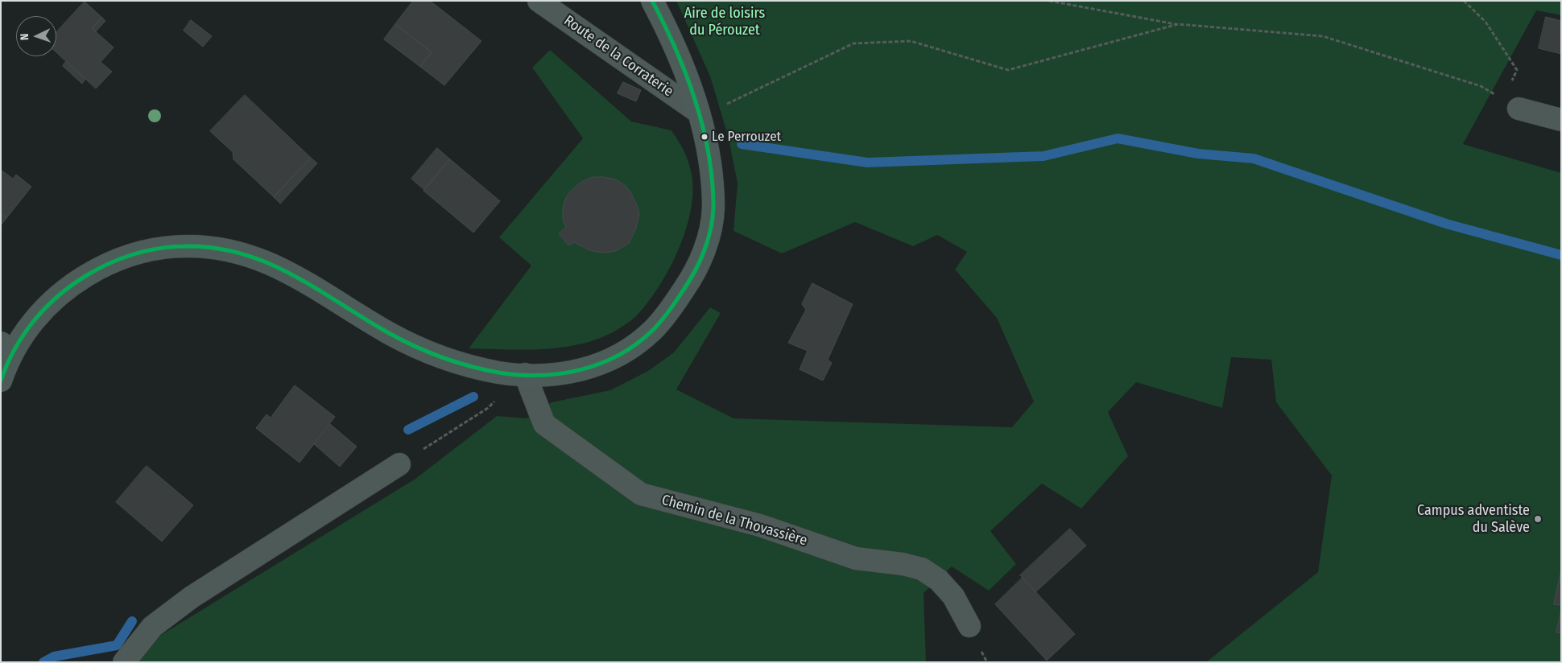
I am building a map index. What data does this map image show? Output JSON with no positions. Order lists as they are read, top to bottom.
{
  "streets": {
    "street": ["Route de la Corraterie", "Chemin de la Thovassière"]
  },
  "parks": ["Aire de loisirs du Pérouzet"],
  "places": ["Le Perrouzet", "Campus adventiste du Salève"],
  "north": "left"
}
